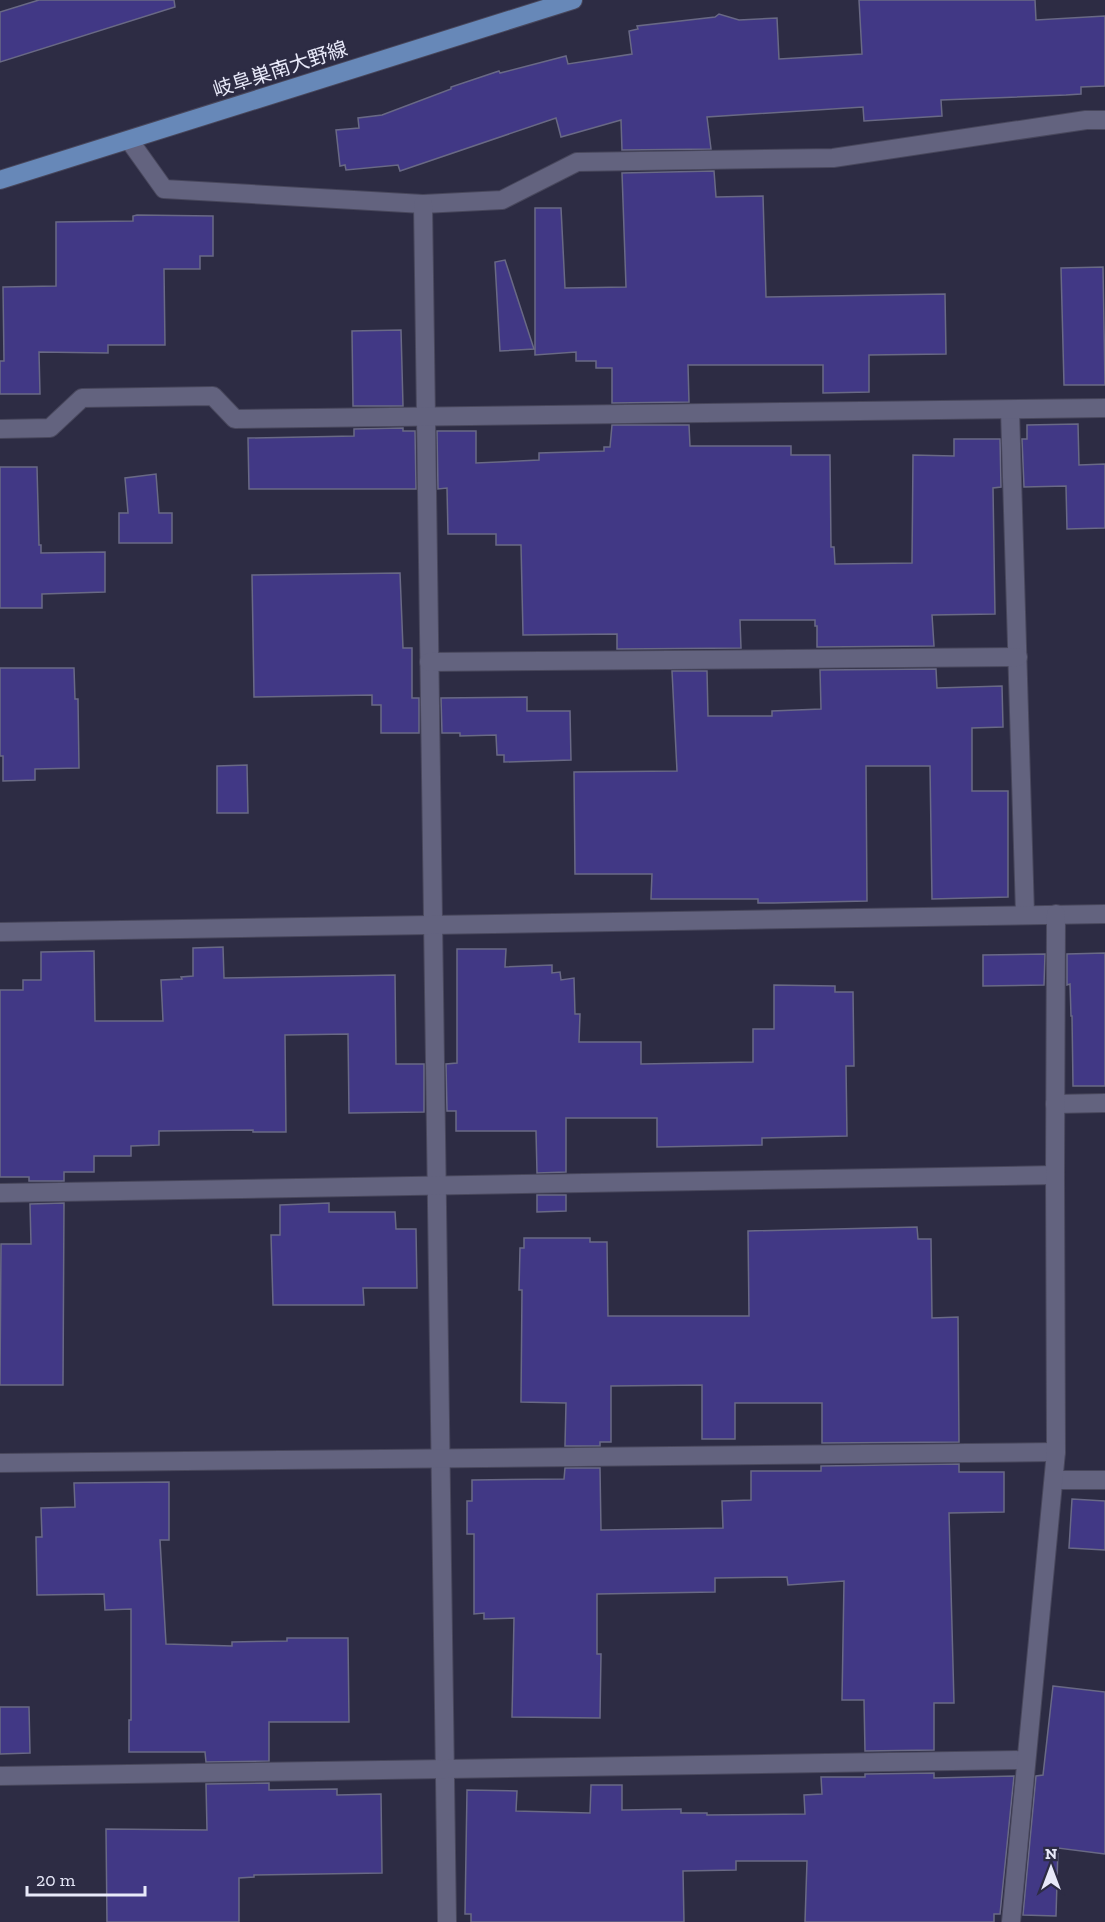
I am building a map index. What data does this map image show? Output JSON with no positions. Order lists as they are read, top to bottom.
{
  "streets": {
    "main road": ["岐阜巣南大野線"]
  },
  "scale_bar": "20 m",
  "north": "top"
}
